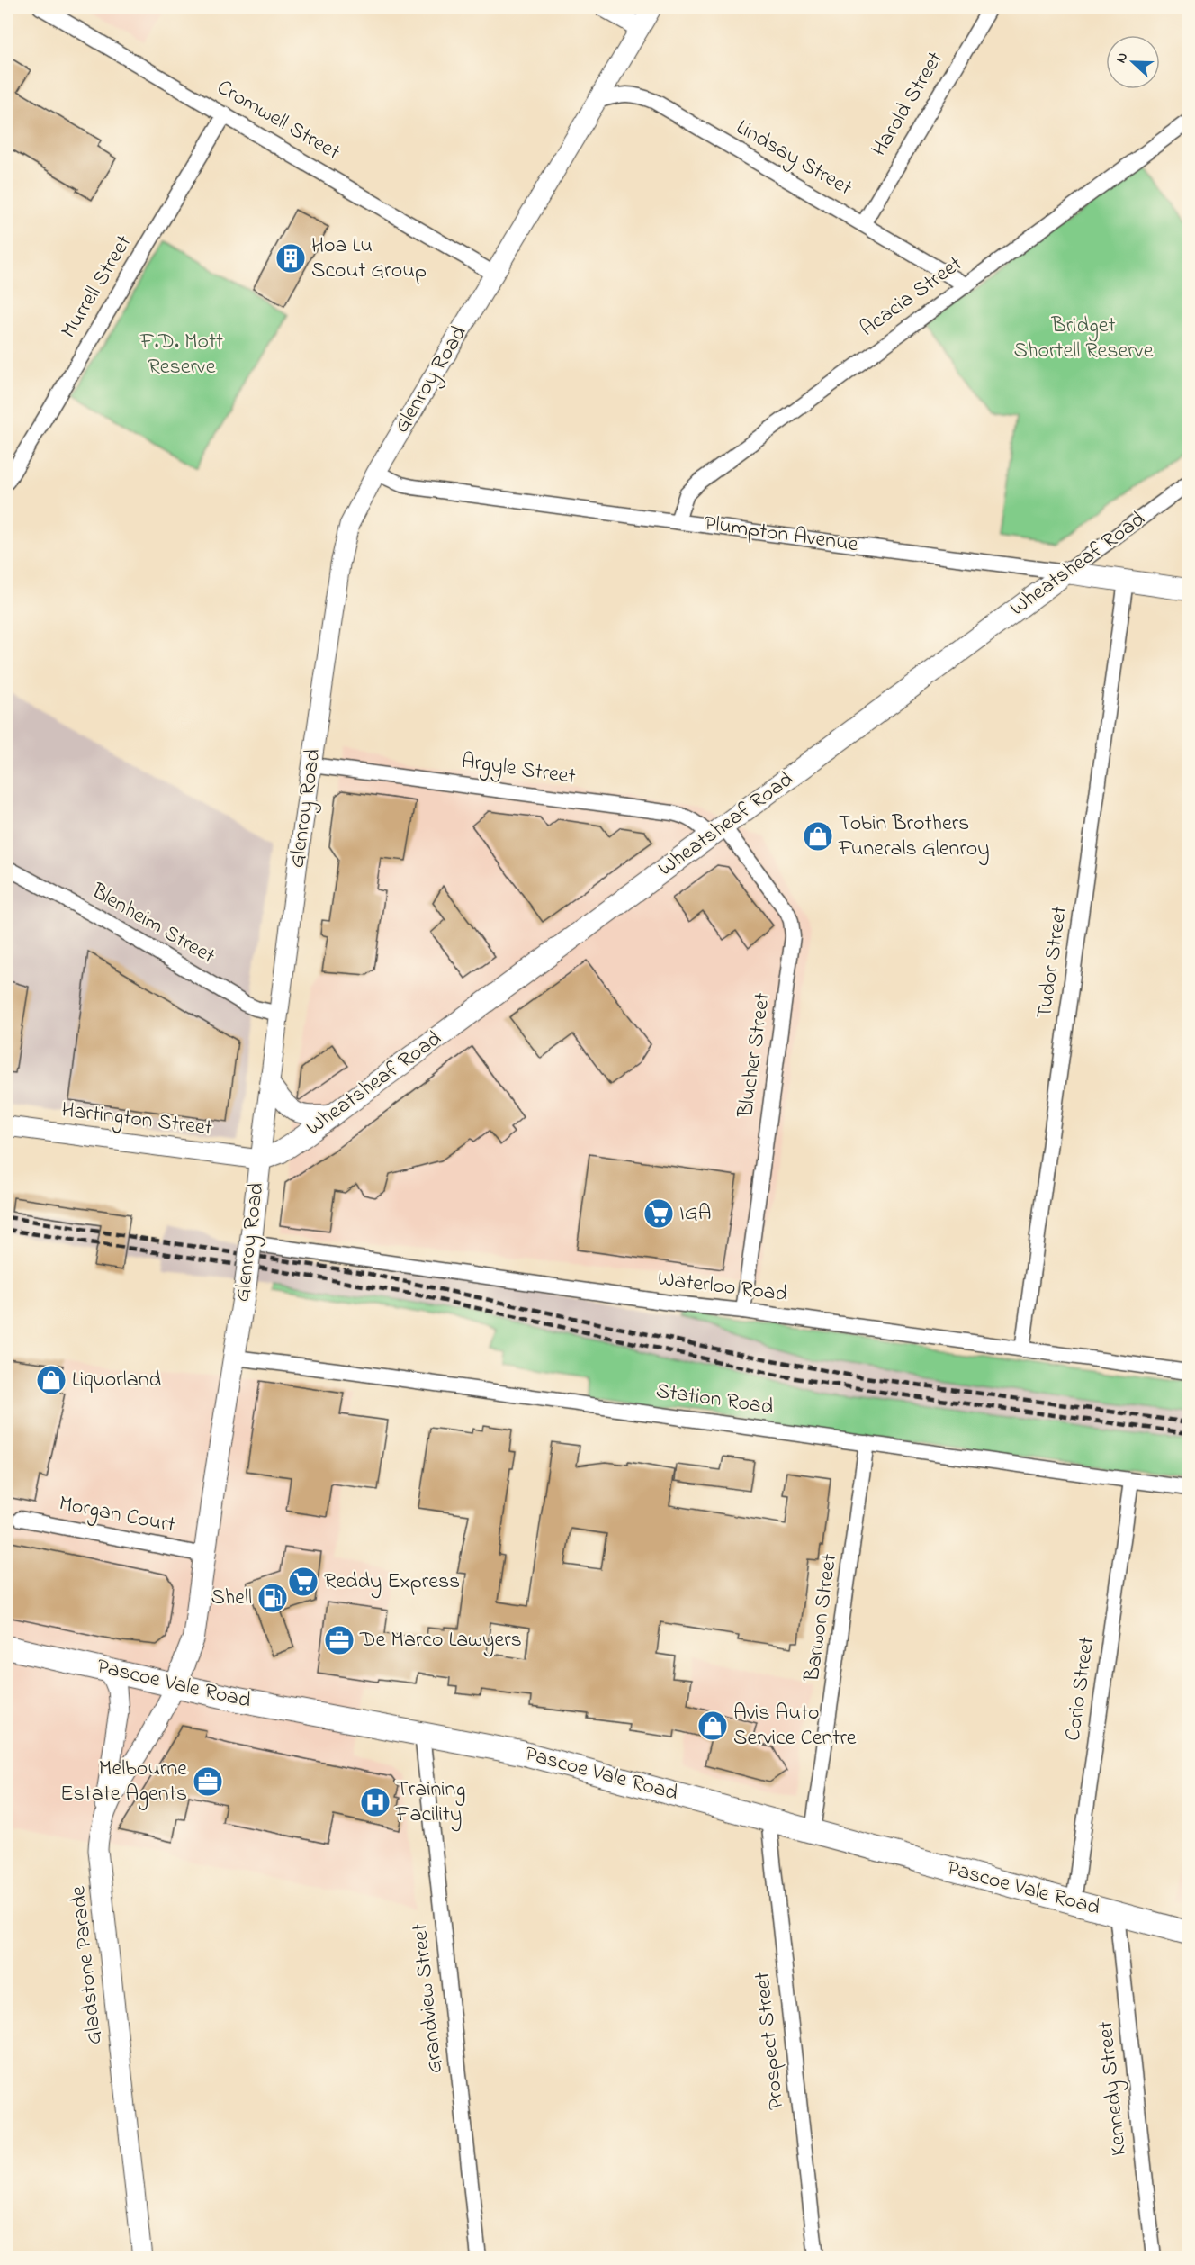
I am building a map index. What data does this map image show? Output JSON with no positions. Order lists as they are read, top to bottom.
{
  "streets": {
    "main road": [
      "Glenroy Road",
      "Plumpton Avenue",
      "Wheatsheaf Road",
      "Pascoe Vale Road"
    ],
    "street": [
      "Harold Street",
      "Cromwell Street",
      "Lindsay Street",
      "Murrell Street",
      "Acacia Street",
      "Argyle Street",
      "Blenheim Street",
      "Tudor Street",
      "Blucher Street",
      "Hartington Street",
      "Waterloo Road",
      "Station Road",
      "Morgan Court",
      "Barwon Street",
      "Corio Street",
      "Gladstone Parade",
      "Grandview Street",
      "Prospect Street",
      "Kennedy Street"
    ]
  },
  "crossings": [
    ["Harold Street", "Lindsay Street"],
    ["Cromwell Street", "Murrell Street"],
    ["Cromwell Street", "Glenroy Road"],
    ["Lindsay Street", "Acacia Street"],
    ["Lindsay Street", "Glenroy Road"],
    ["Acacia Street", "Plumpton Avenue"],
    ["Glenroy Road", "Plumpton Avenue"],
    ["Glenroy Road", "Wheatsheaf Road"],
    ["Glenroy Road", "Argyle Street"],
    ["Glenroy Road", "Blenheim Street"],
    ["Glenroy Road", "Hartington Street"],
    ["Glenroy Road", "Waterloo Road"],
    ["Glenroy Road", "Station Road"],
    ["Glenroy Road", "Morgan Court"],
    ["Glenroy Road", "Pascoe Vale Road"],
    ["Glenroy Road", "Gladstone Parade"],
    ["Plumpton Avenue", "Wheatsheaf Road"],
    ["Plumpton Avenue", "Tudor Street"],
    ["Wheatsheaf Road", "Argyle Street"],
    ["Wheatsheaf Road", "Blucher Street"],
    ["Wheatsheaf Road", "Hartington Street"],
    ["Argyle Street", "Blucher Street"],
    ["Tudor Street", "Waterloo Road"],
    ["Blucher Street", "Waterloo Road"],
    ["Station Road", "Barwon Street"],
    ["Station Road", "Corio Street"],
    ["Barwon Street", "Pascoe Vale Road"],
    ["Pascoe Vale Road", "Corio Street"],
    ["Pascoe Vale Road", "Gladstone Parade"],
    ["Pascoe Vale Road", "Grandview Street"],
    ["Pascoe Vale Road", "Prospect Street"],
    ["Pascoe Vale Road", "Kennedy Street"]
  ],
  "parks": ["Bridget Shortell Reserve", "F.D. Mott Reserve"],
  "places": {
    "building": ["Hoa Lu Scout Group"],
    "shop": ["Tobin Brothers Funerals Glenroy", "Liquorland", "Avis Auto Service Centre"],
    "supermarket": ["IGA", "Reddy Express"],
    "fuel station": ["Shell"],
    "office": ["De Marco Lawyers", "Melbourne Estate Agents"],
    "hospital": ["Training Facility"]
  },
  "north": "left"
}
